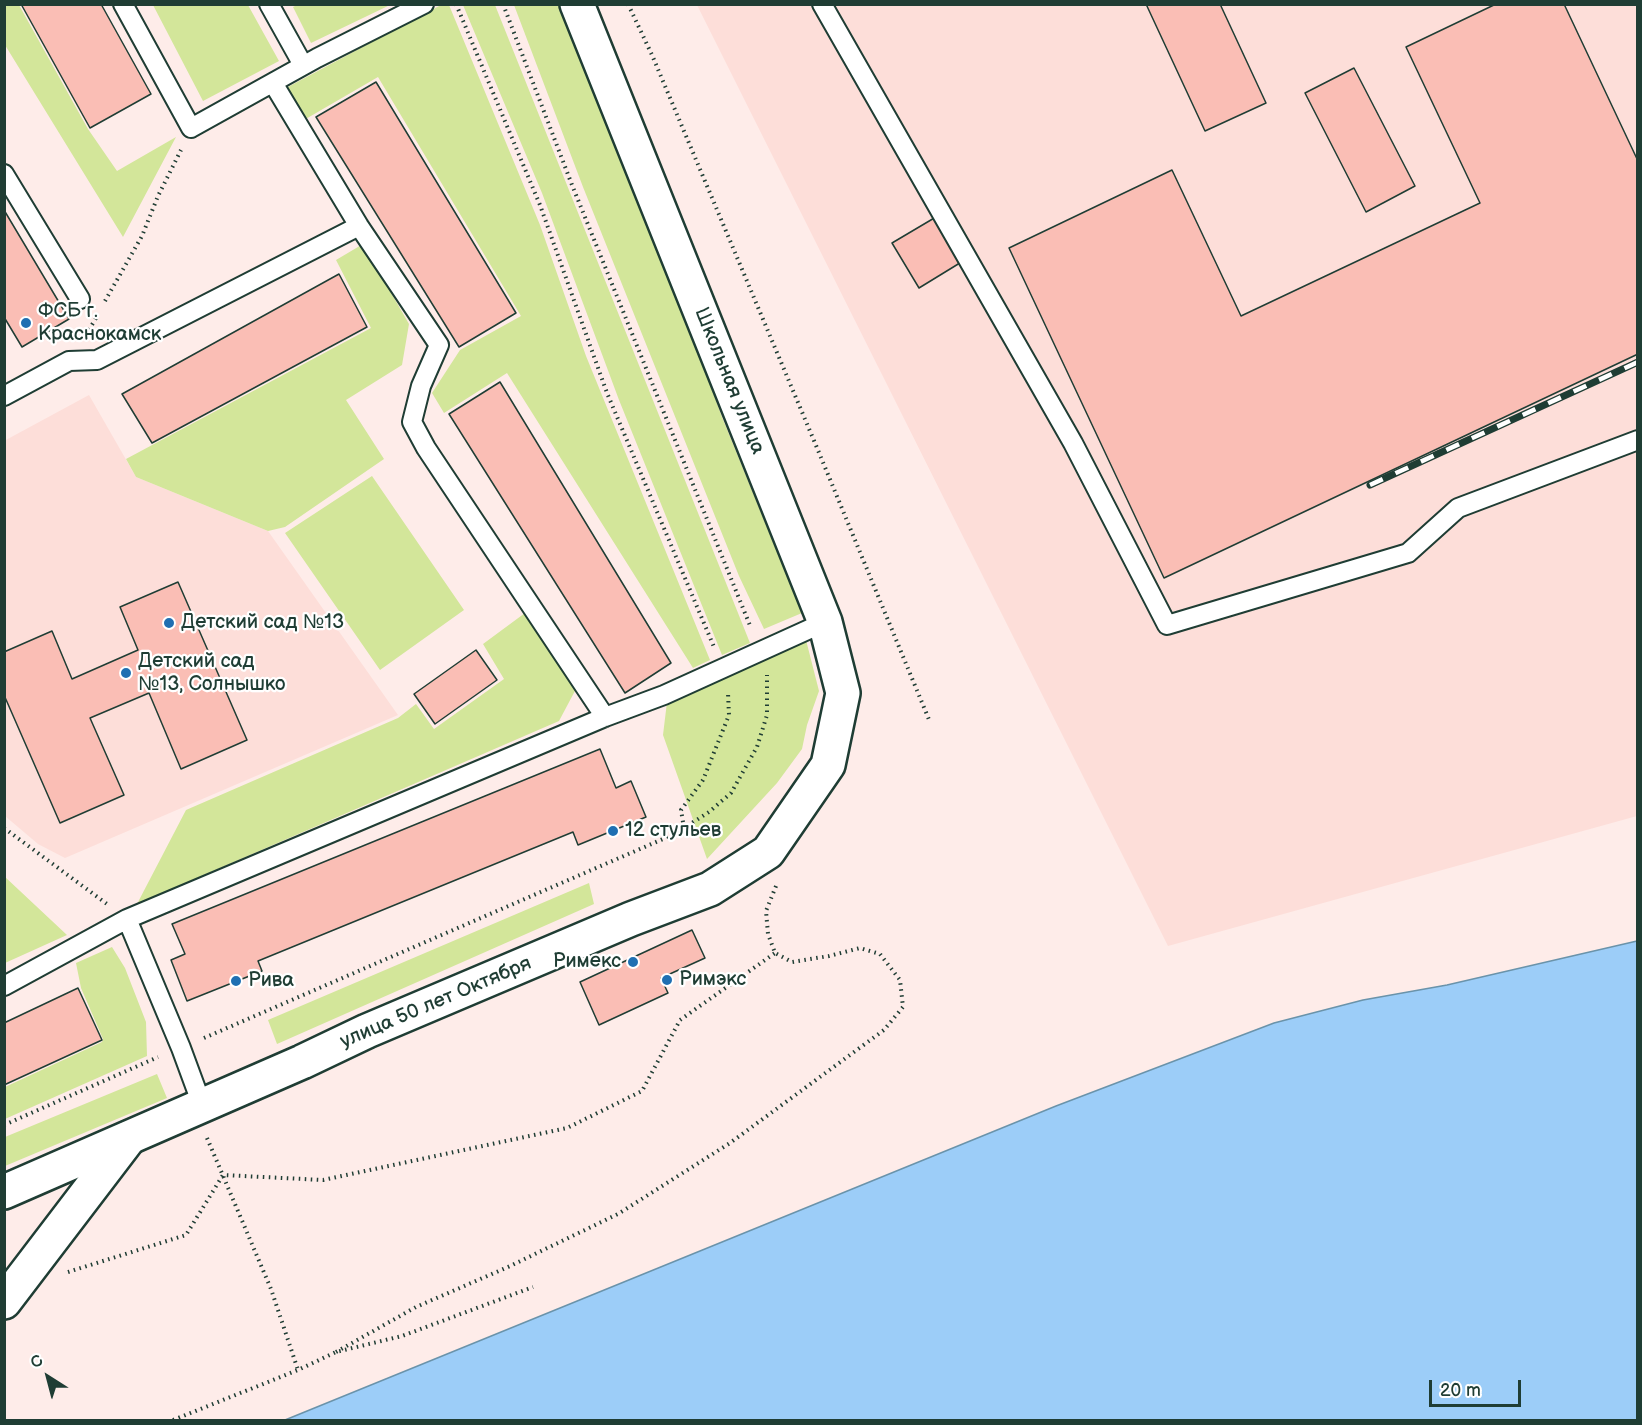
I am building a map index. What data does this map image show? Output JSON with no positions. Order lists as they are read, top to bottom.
{
  "streets": {
    "street": ["Школьная улица", "улица 50 лет Октября"]
  },
  "crossings": [
    ["Школьная улица", "улица 50 лет Октября"]
  ],
  "places": [
    "ФСБ г. Краснокамск",
    "Детский сад №13",
    "Детский сад №13, Солнышко",
    "12 стульев",
    "Римекс",
    "Римэкс",
    "Рива"
  ],
  "scale_bar": "20 m",
  "north": "top left"
}
